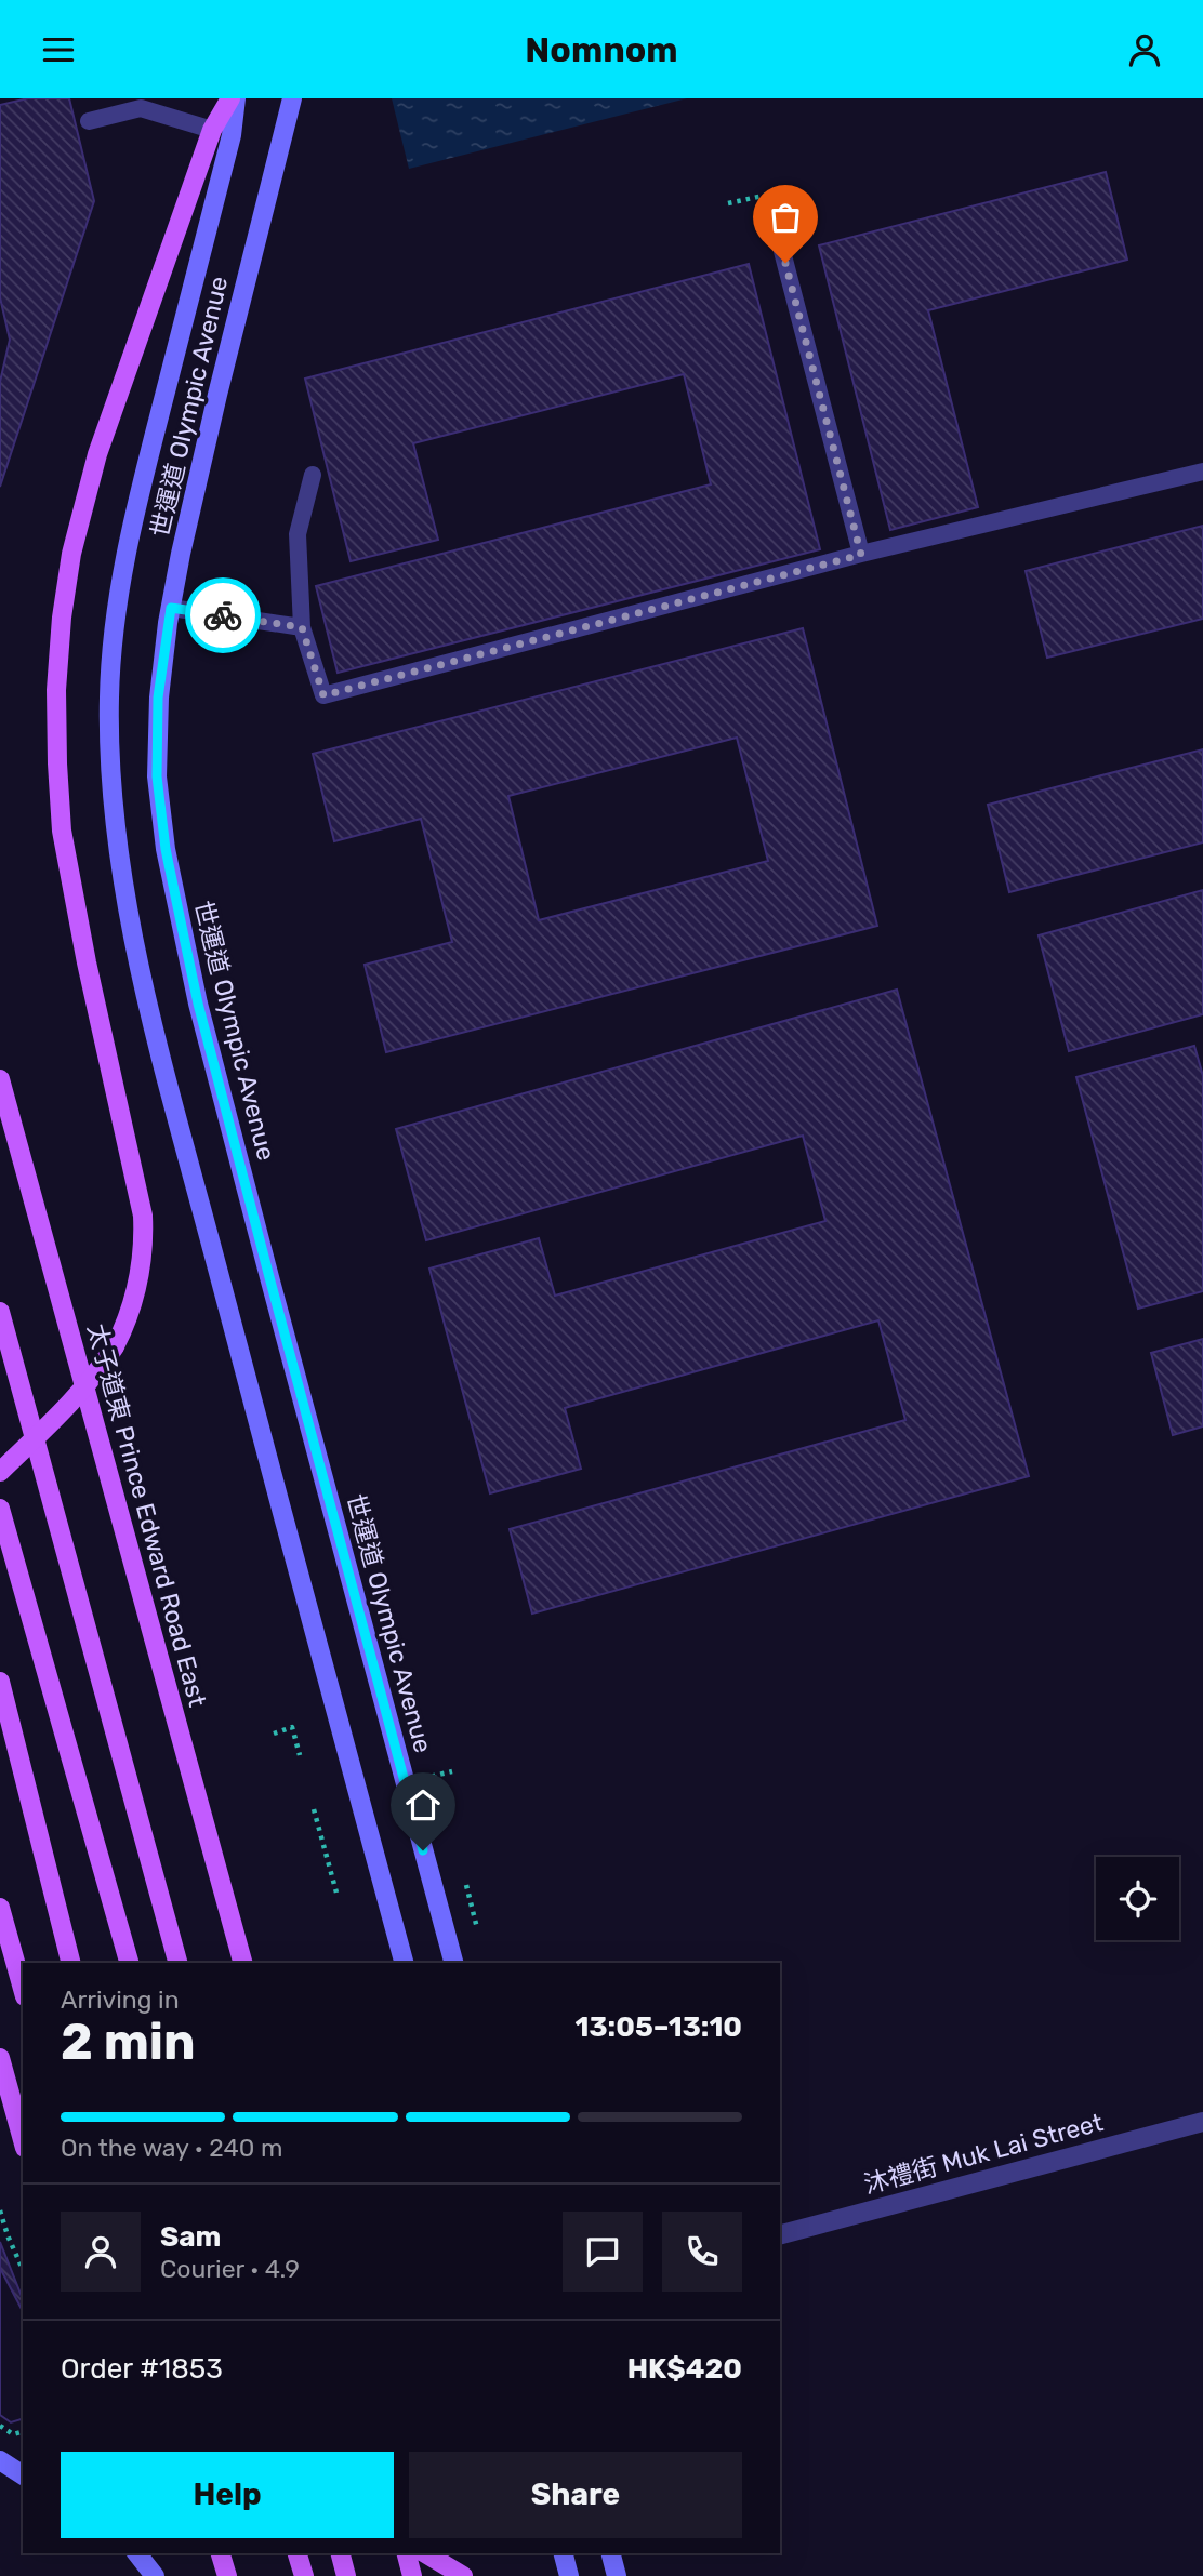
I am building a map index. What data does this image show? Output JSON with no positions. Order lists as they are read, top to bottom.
{
  "streets": {
    "main road": ["世運道 Olympic Avenue", "太子道東 Prince Edward Road East"],
    "street": ["沐禮街 Muk Lai Street"]
  },
  "page": {
    "header": "Nomnom",
    "heading": ["2 min", "Arriving in", "13:05–13:10"],
    "panel": [
      "Sam",
      "Courier · 4.9",
      "Order #1853",
      "HK$420"
    ],
    "bar": "On the way · 240 m",
    "buttons": ["Help", "Share"]
  }
}
